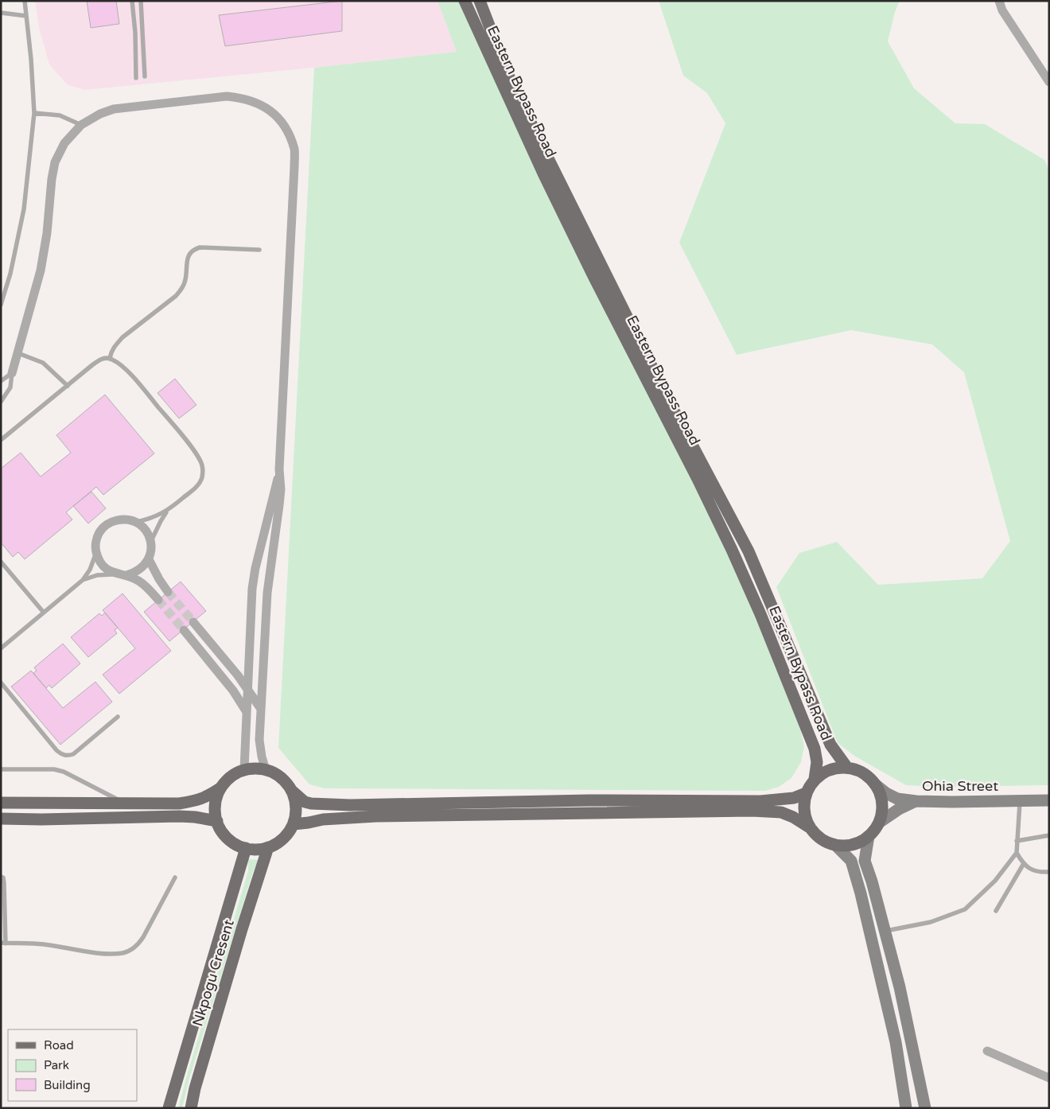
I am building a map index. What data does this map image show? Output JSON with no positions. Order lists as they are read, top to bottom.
{
  "streets": {
    "main road": ["Eastern Bypass Road", "Nkpogu Cresent"],
    "street": ["Ohia Street"]
  },
  "crossings": [
    ["Eastern Bypass Road", "Ohia Street"]
  ],
  "legend": ["Road", "Park", "Building"]
}
